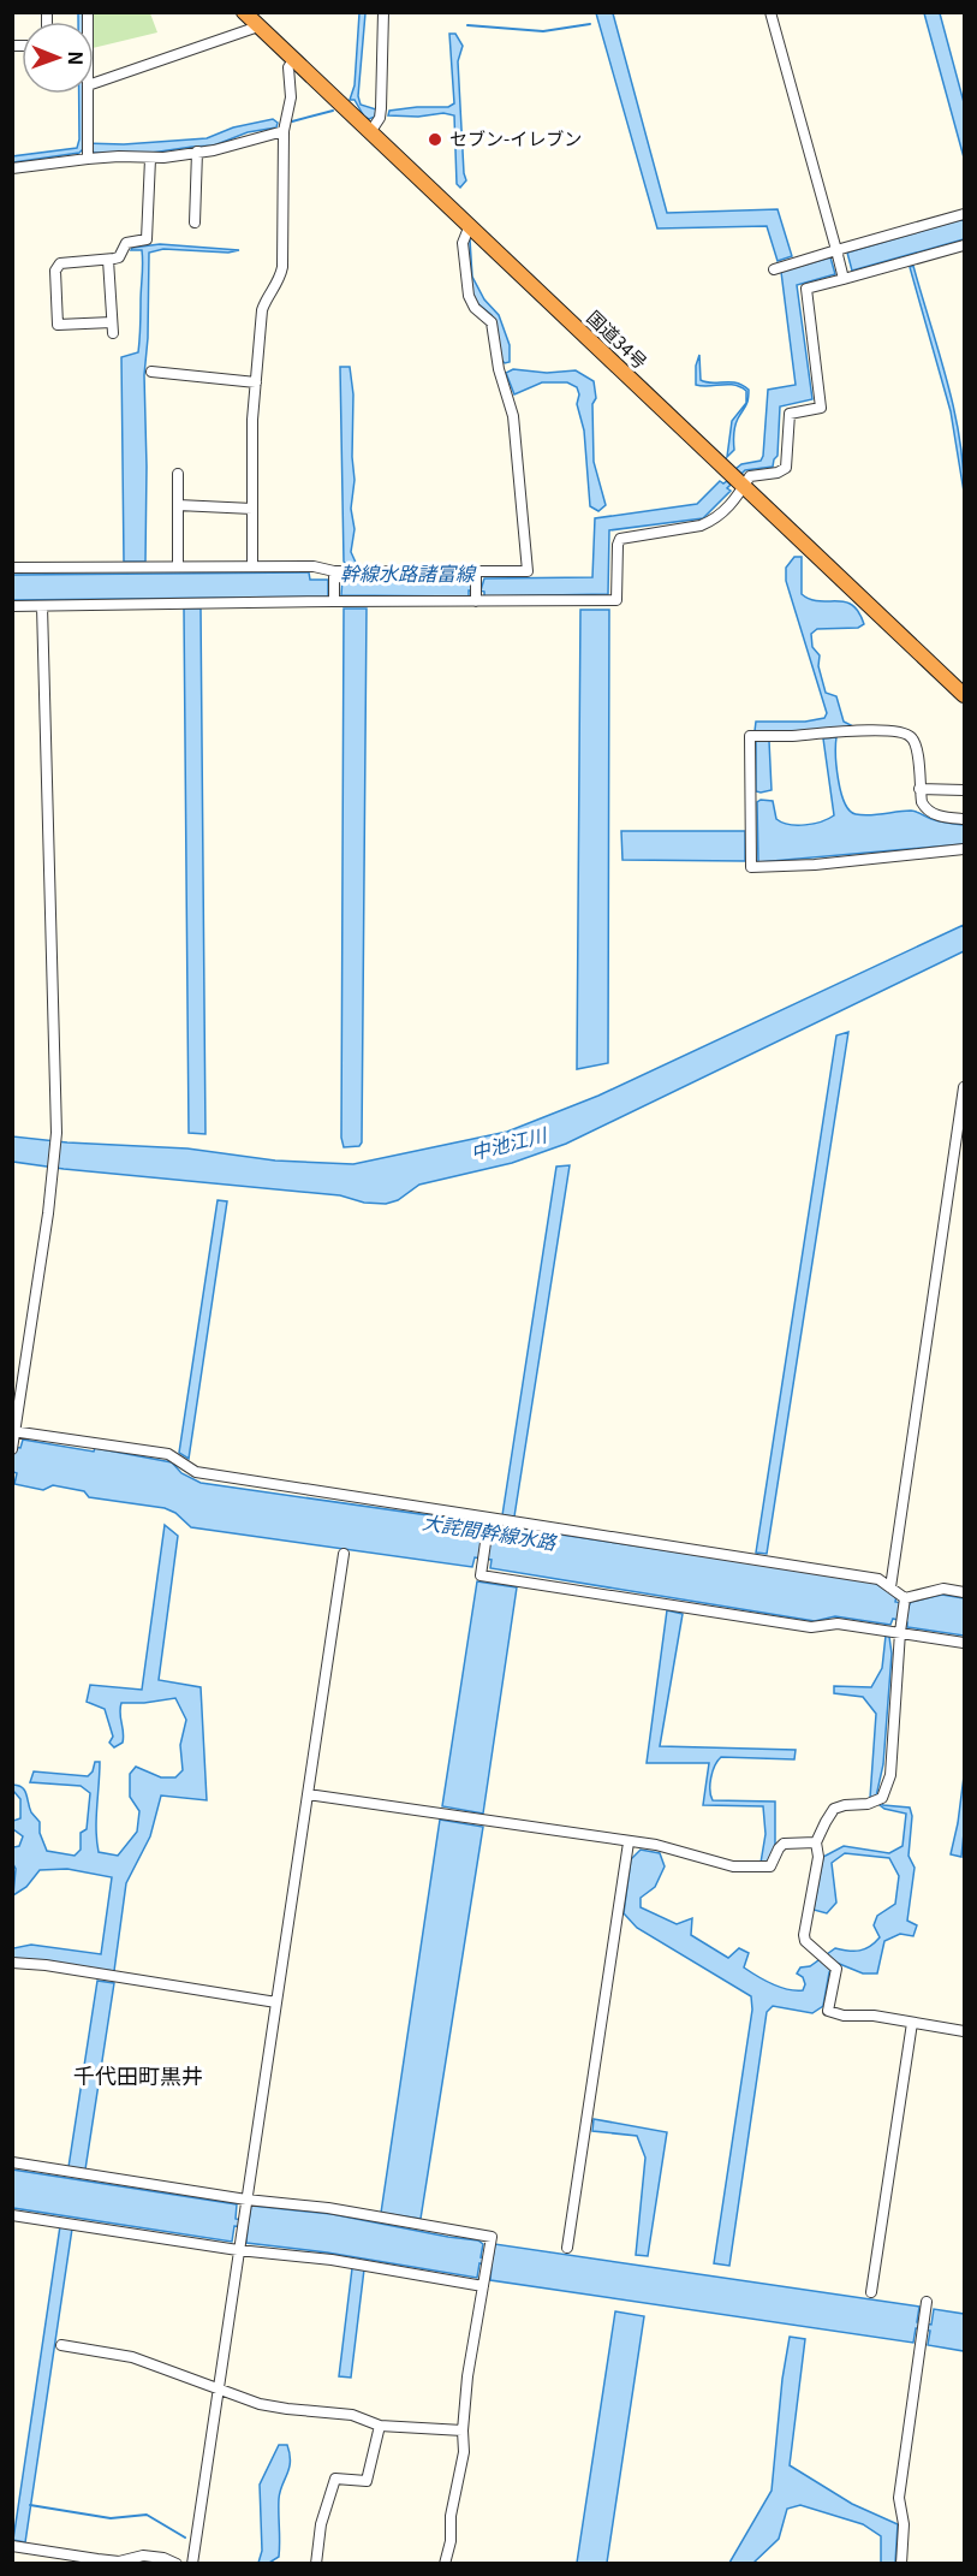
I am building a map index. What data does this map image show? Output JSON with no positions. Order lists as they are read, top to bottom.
{
  "streets": {
    "highway": ["国道34号"]
  },
  "districts": ["千代田町黒井"],
  "water": ["幹線水路諸富線", "中池江川", "大詫間幹線水路"],
  "places": ["セブン-イレブン"],
  "north": "right"
}
